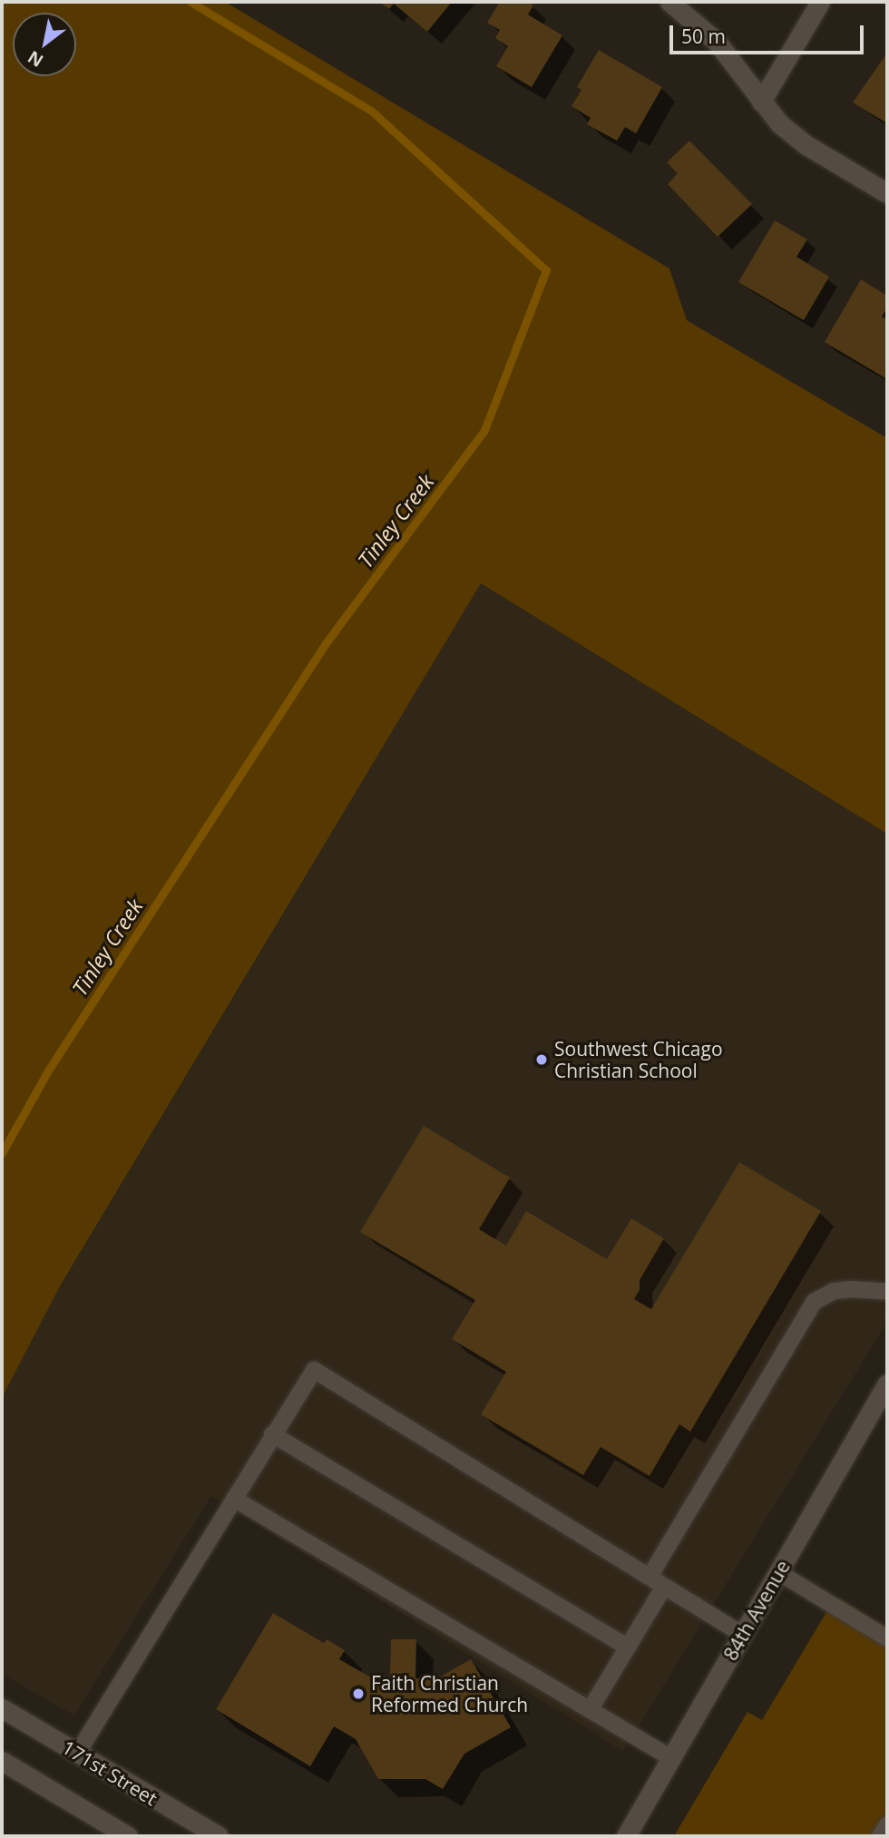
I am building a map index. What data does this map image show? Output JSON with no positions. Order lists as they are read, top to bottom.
{
  "streets": {
    "street": ["84th Avenue", "171st Street"]
  },
  "water": ["Tinley Creek"],
  "places": ["Southwest Chicago Christian School", "Faith Christian Reformed Church"],
  "scale_bar": "50 m",
  "north": "bottom left"
}
